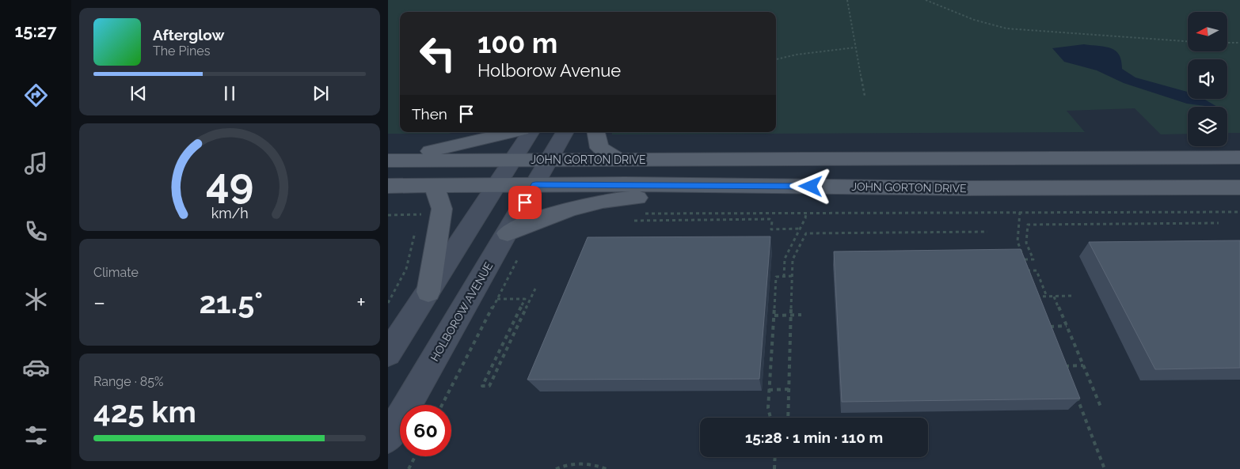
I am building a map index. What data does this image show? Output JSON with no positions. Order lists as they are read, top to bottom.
{
  "streets": {
    "main road": ["JOHN GORTON DRIVE", "HOLBOROW AVENUE"]
  },
  "crossings": [
    ["JOHN GORTON DRIVE", "HOLBOROW AVENUE"]
  ],
  "north": "left",
  "page": {
    "tabs": "15:27",
    "turn": ["100 m", "Holborow Avenue"],
    "song": ["Afterglow", "The Pines"],
    "then": "Then",
    "tile": [
      "Climate",
      ["Range · 85%", "425 km"]
    ],
    "heat": ["−", "21.5°", "+"],
    "limit": "60",
    "trip": "15:28 · 1 min · 110 m",
    "gauge": ["49", "km/h"]
  }
}
